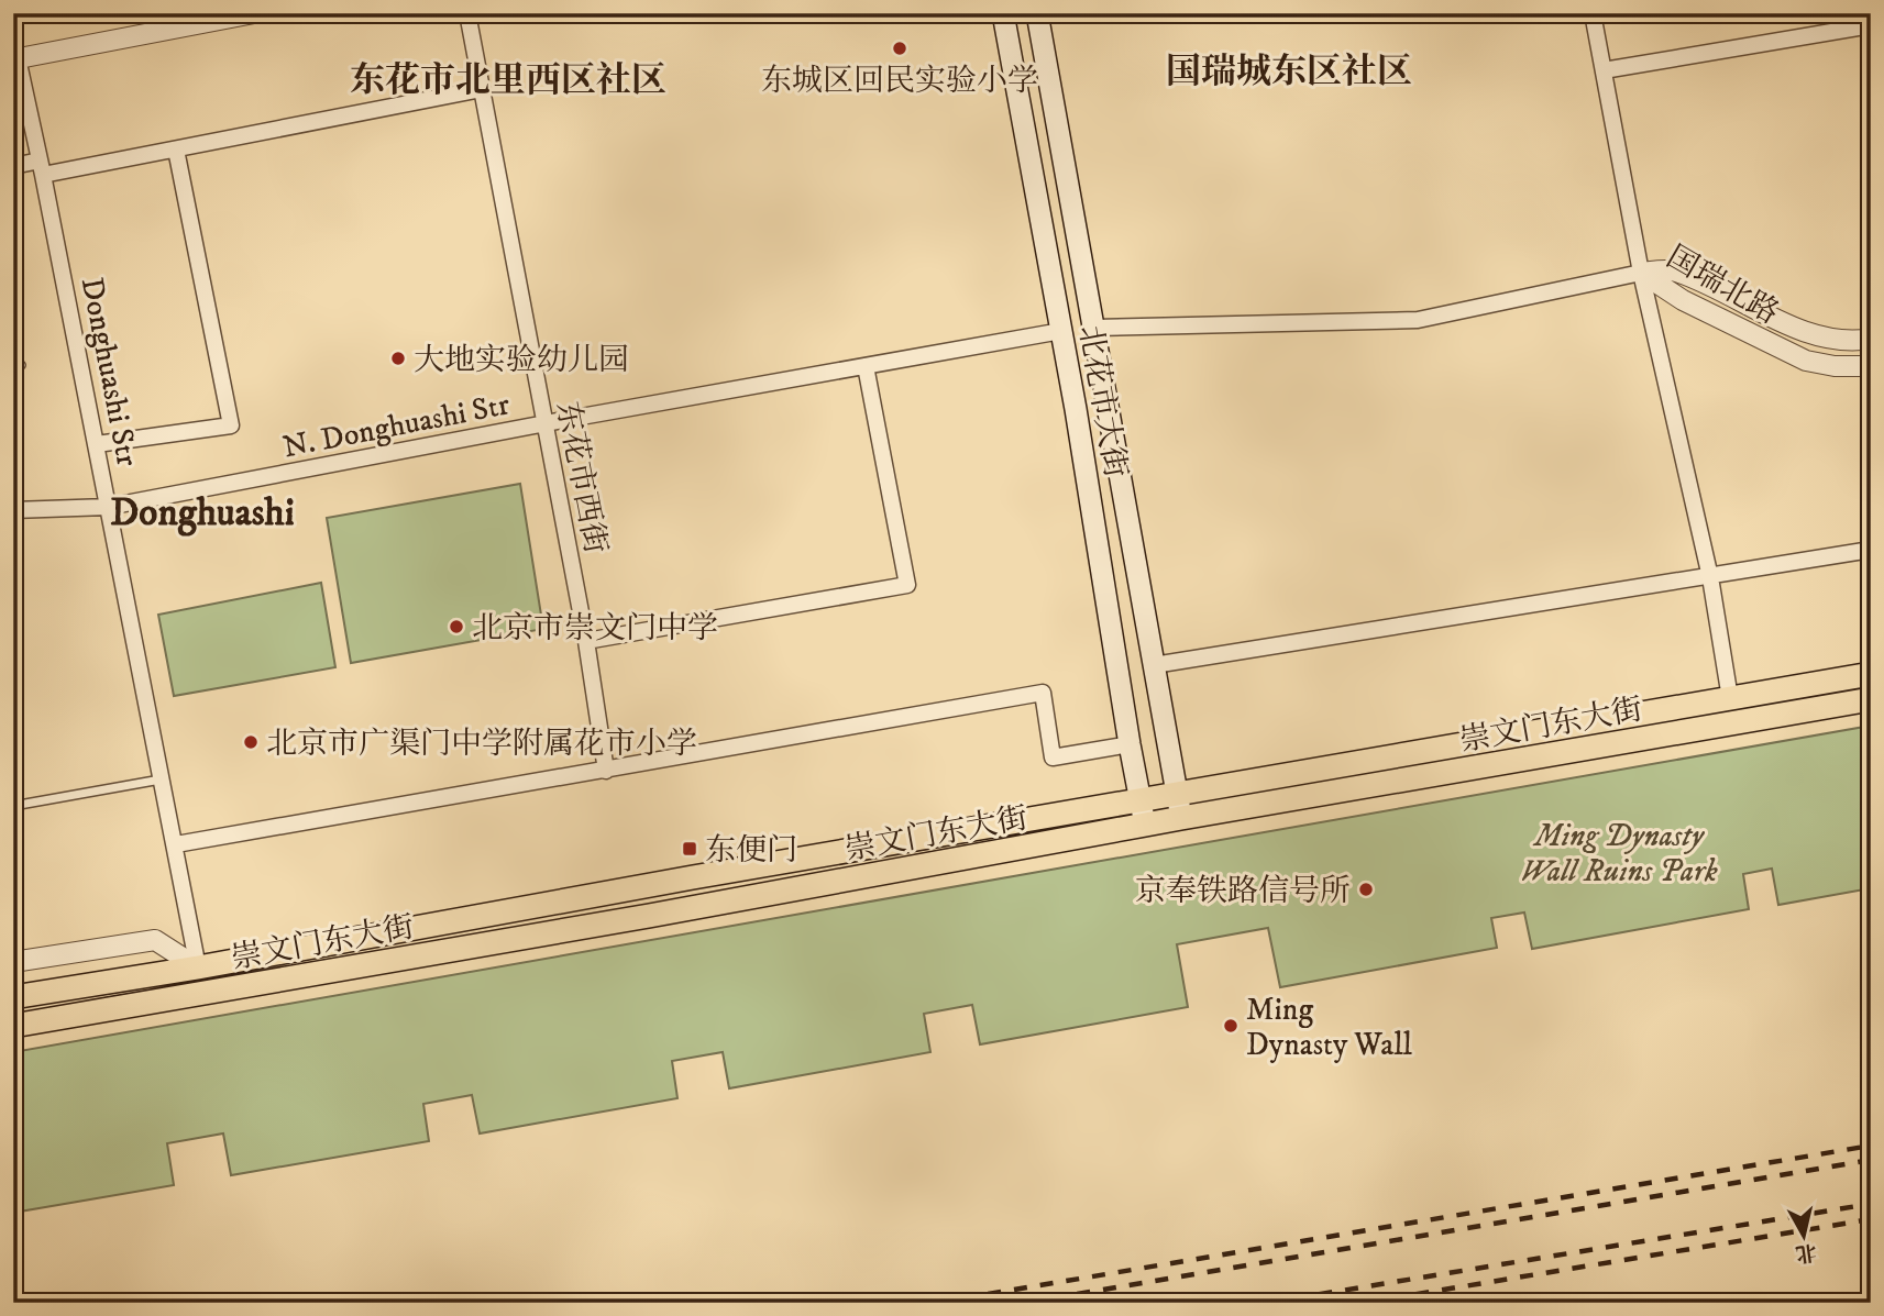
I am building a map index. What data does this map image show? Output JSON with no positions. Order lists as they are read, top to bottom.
{
  "streets": {
    "main road": ["北花市大街", "崇文门东大街"],
    "street": [
      "国瑞北路",
      "Donghuashi Str",
      "N. Donghuashi Str",
      "东花市西街"
    ]
  },
  "crossings": [
    ["Donghuashi Str", "N. Donghuashi Str"],
    ["Donghuashi Str", "崇文门东大街"],
    ["北花市大街", "N. Donghuashi Str"],
    ["北花市大街", "崇文门东大街"],
    ["N. Donghuashi Str", "东花市西街"]
  ],
  "districts": ["国瑞城东区社区", "东花市北里西区社区", "Donghuashi"],
  "parks": ["Ming Dynasty Wall Ruins Park"],
  "places": {
    "other": [
      "东城区回民实验小学",
      "大地实验幼儿园",
      "北京市崇文门中学",
      "北京市广渠门中学附属花市小学",
      "京奉铁路信号所",
      "Ming Dynasty Wall"
    ],
    "transit": ["东便门"]
  },
  "north": "bottom"
}
